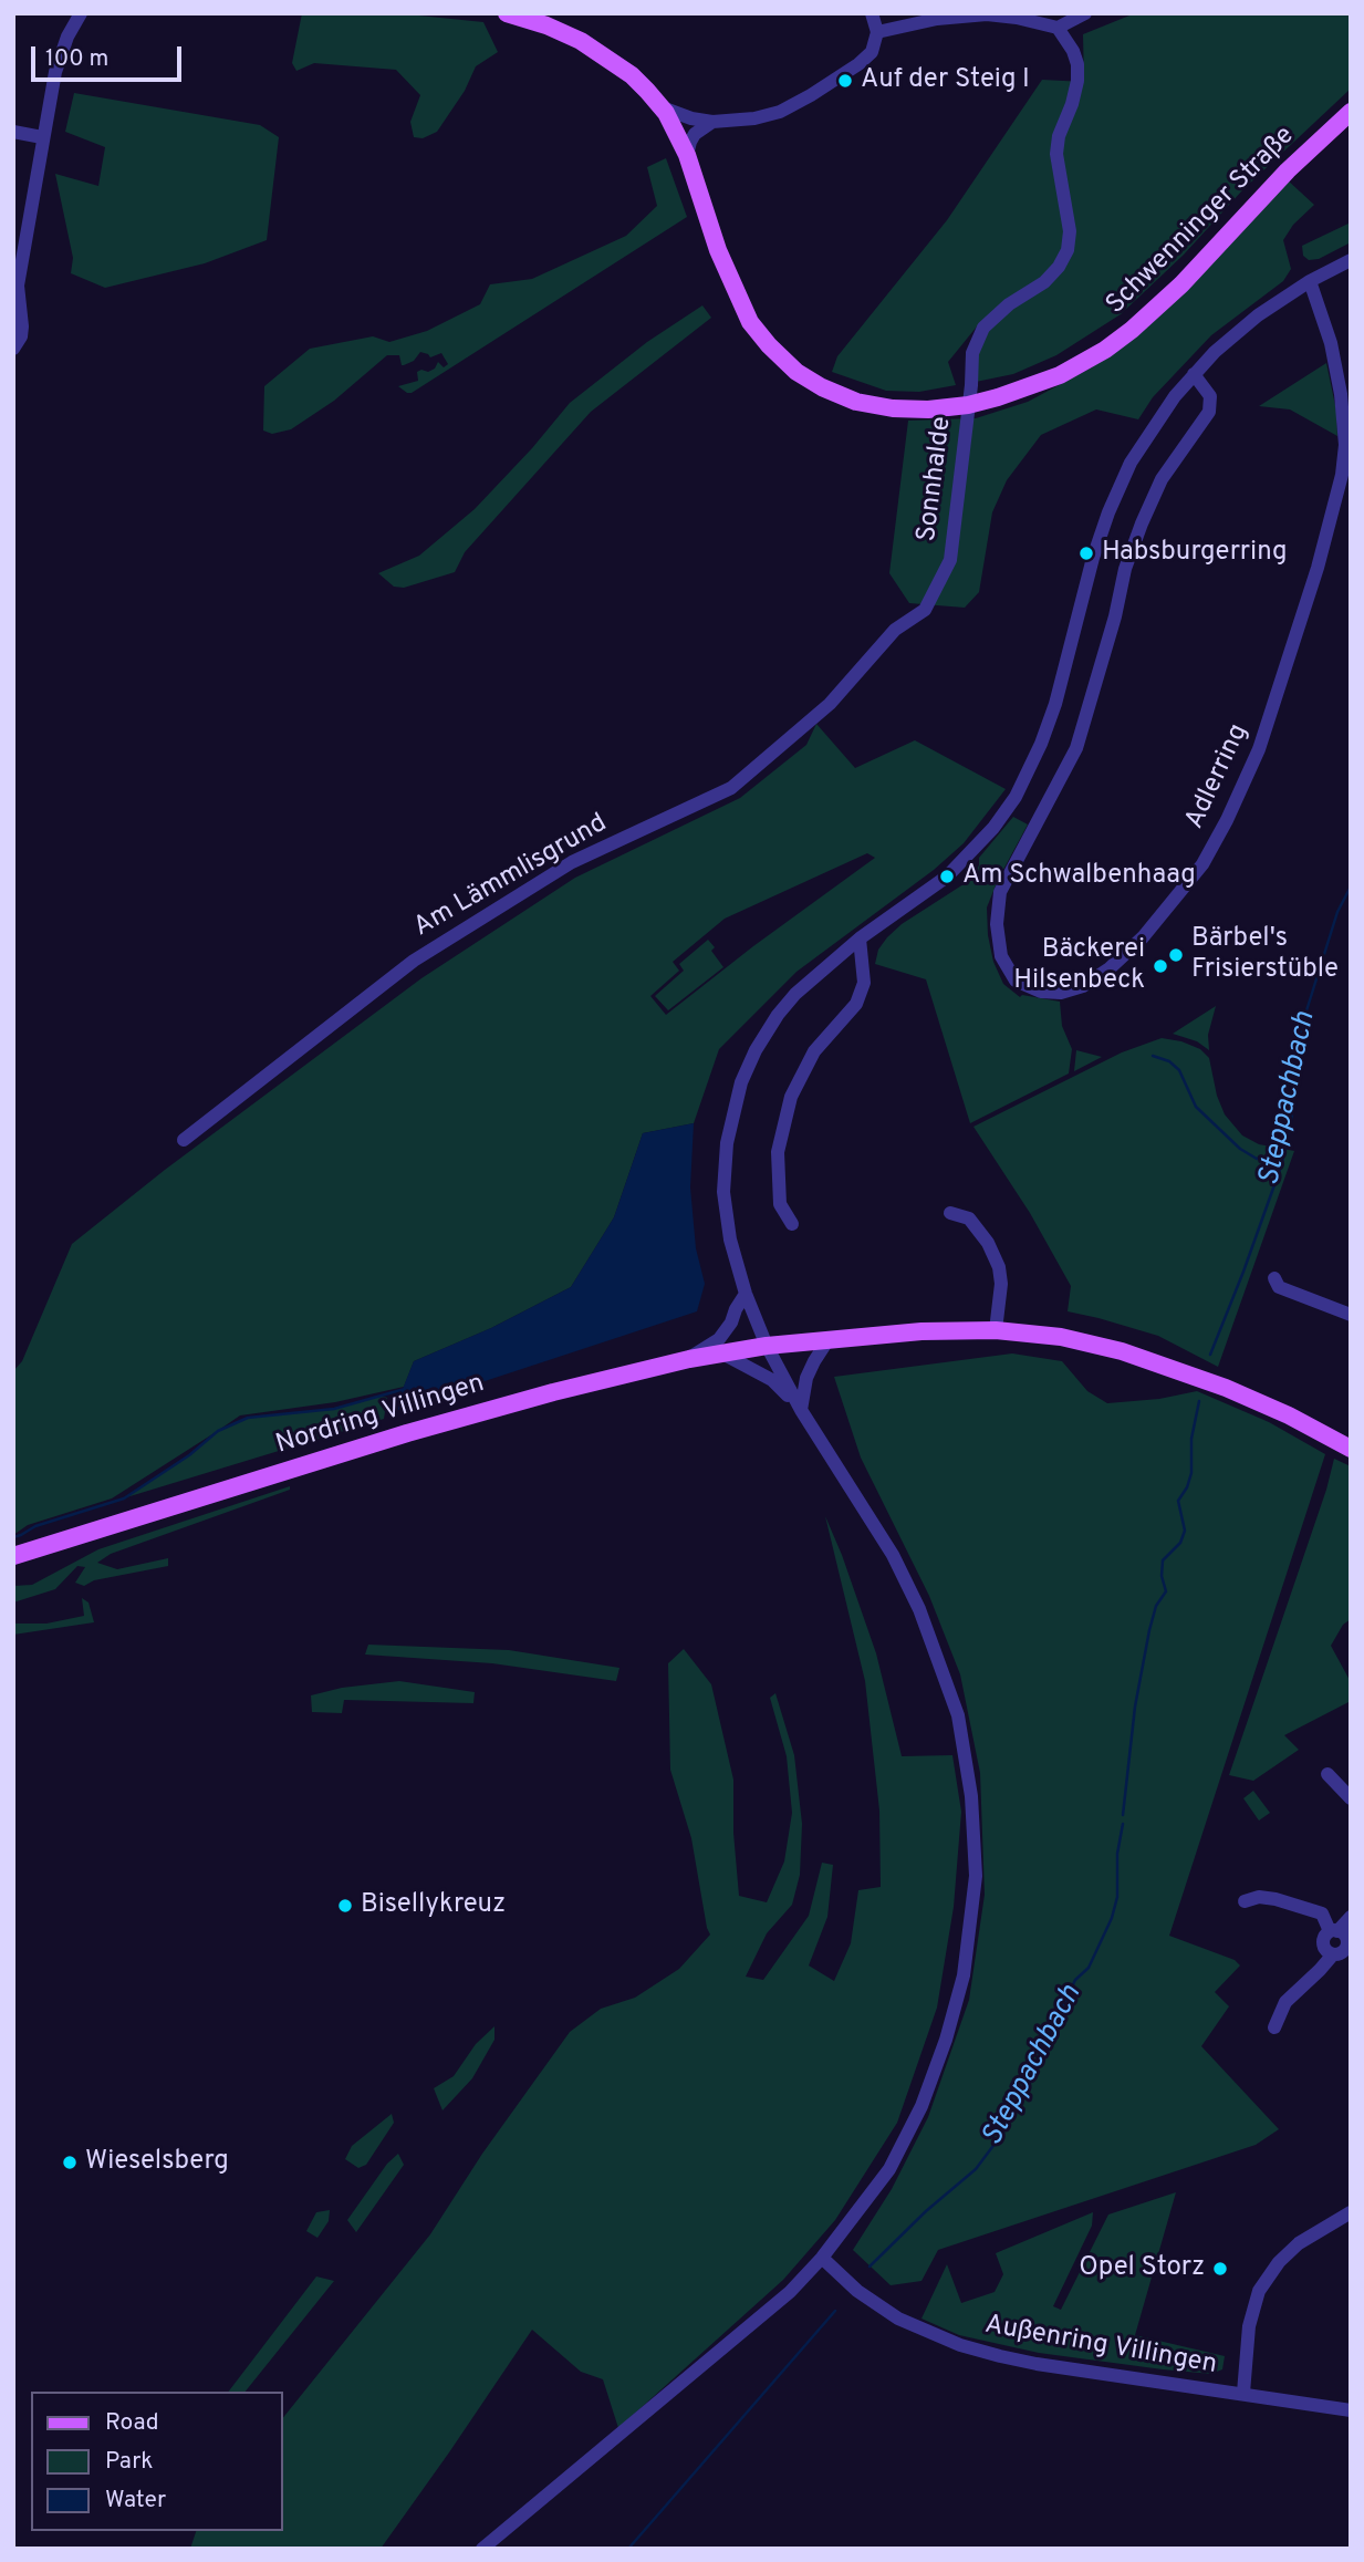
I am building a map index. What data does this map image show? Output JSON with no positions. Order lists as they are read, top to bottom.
{
  "streets": {
    "main road": ["Schwenninger Straße", "Nordring Villingen"],
    "street": [
      "Sonnhalde",
      "Adlerring",
      "Am Lämmlisgrund",
      "Außenring Villingen"
    ]
  },
  "crossings": [
    ["Schwenninger Straße", "Sonnhalde"],
    ["Sonnhalde", "Am Lämmlisgrund"]
  ],
  "water": ["Steppachbach"],
  "places": [
    "Auf der Steig I",
    "Habsburgerring",
    "Am Schwalbenhaag",
    "Bärbel's Frisierstüble",
    "Bäckerei Hilsenbeck",
    "Bisellykreuz",
    "Wieselsberg",
    "Opel Storz"
  ],
  "legend": ["Road", "Park", "Water"],
  "scale_bar": "100 m"
}
